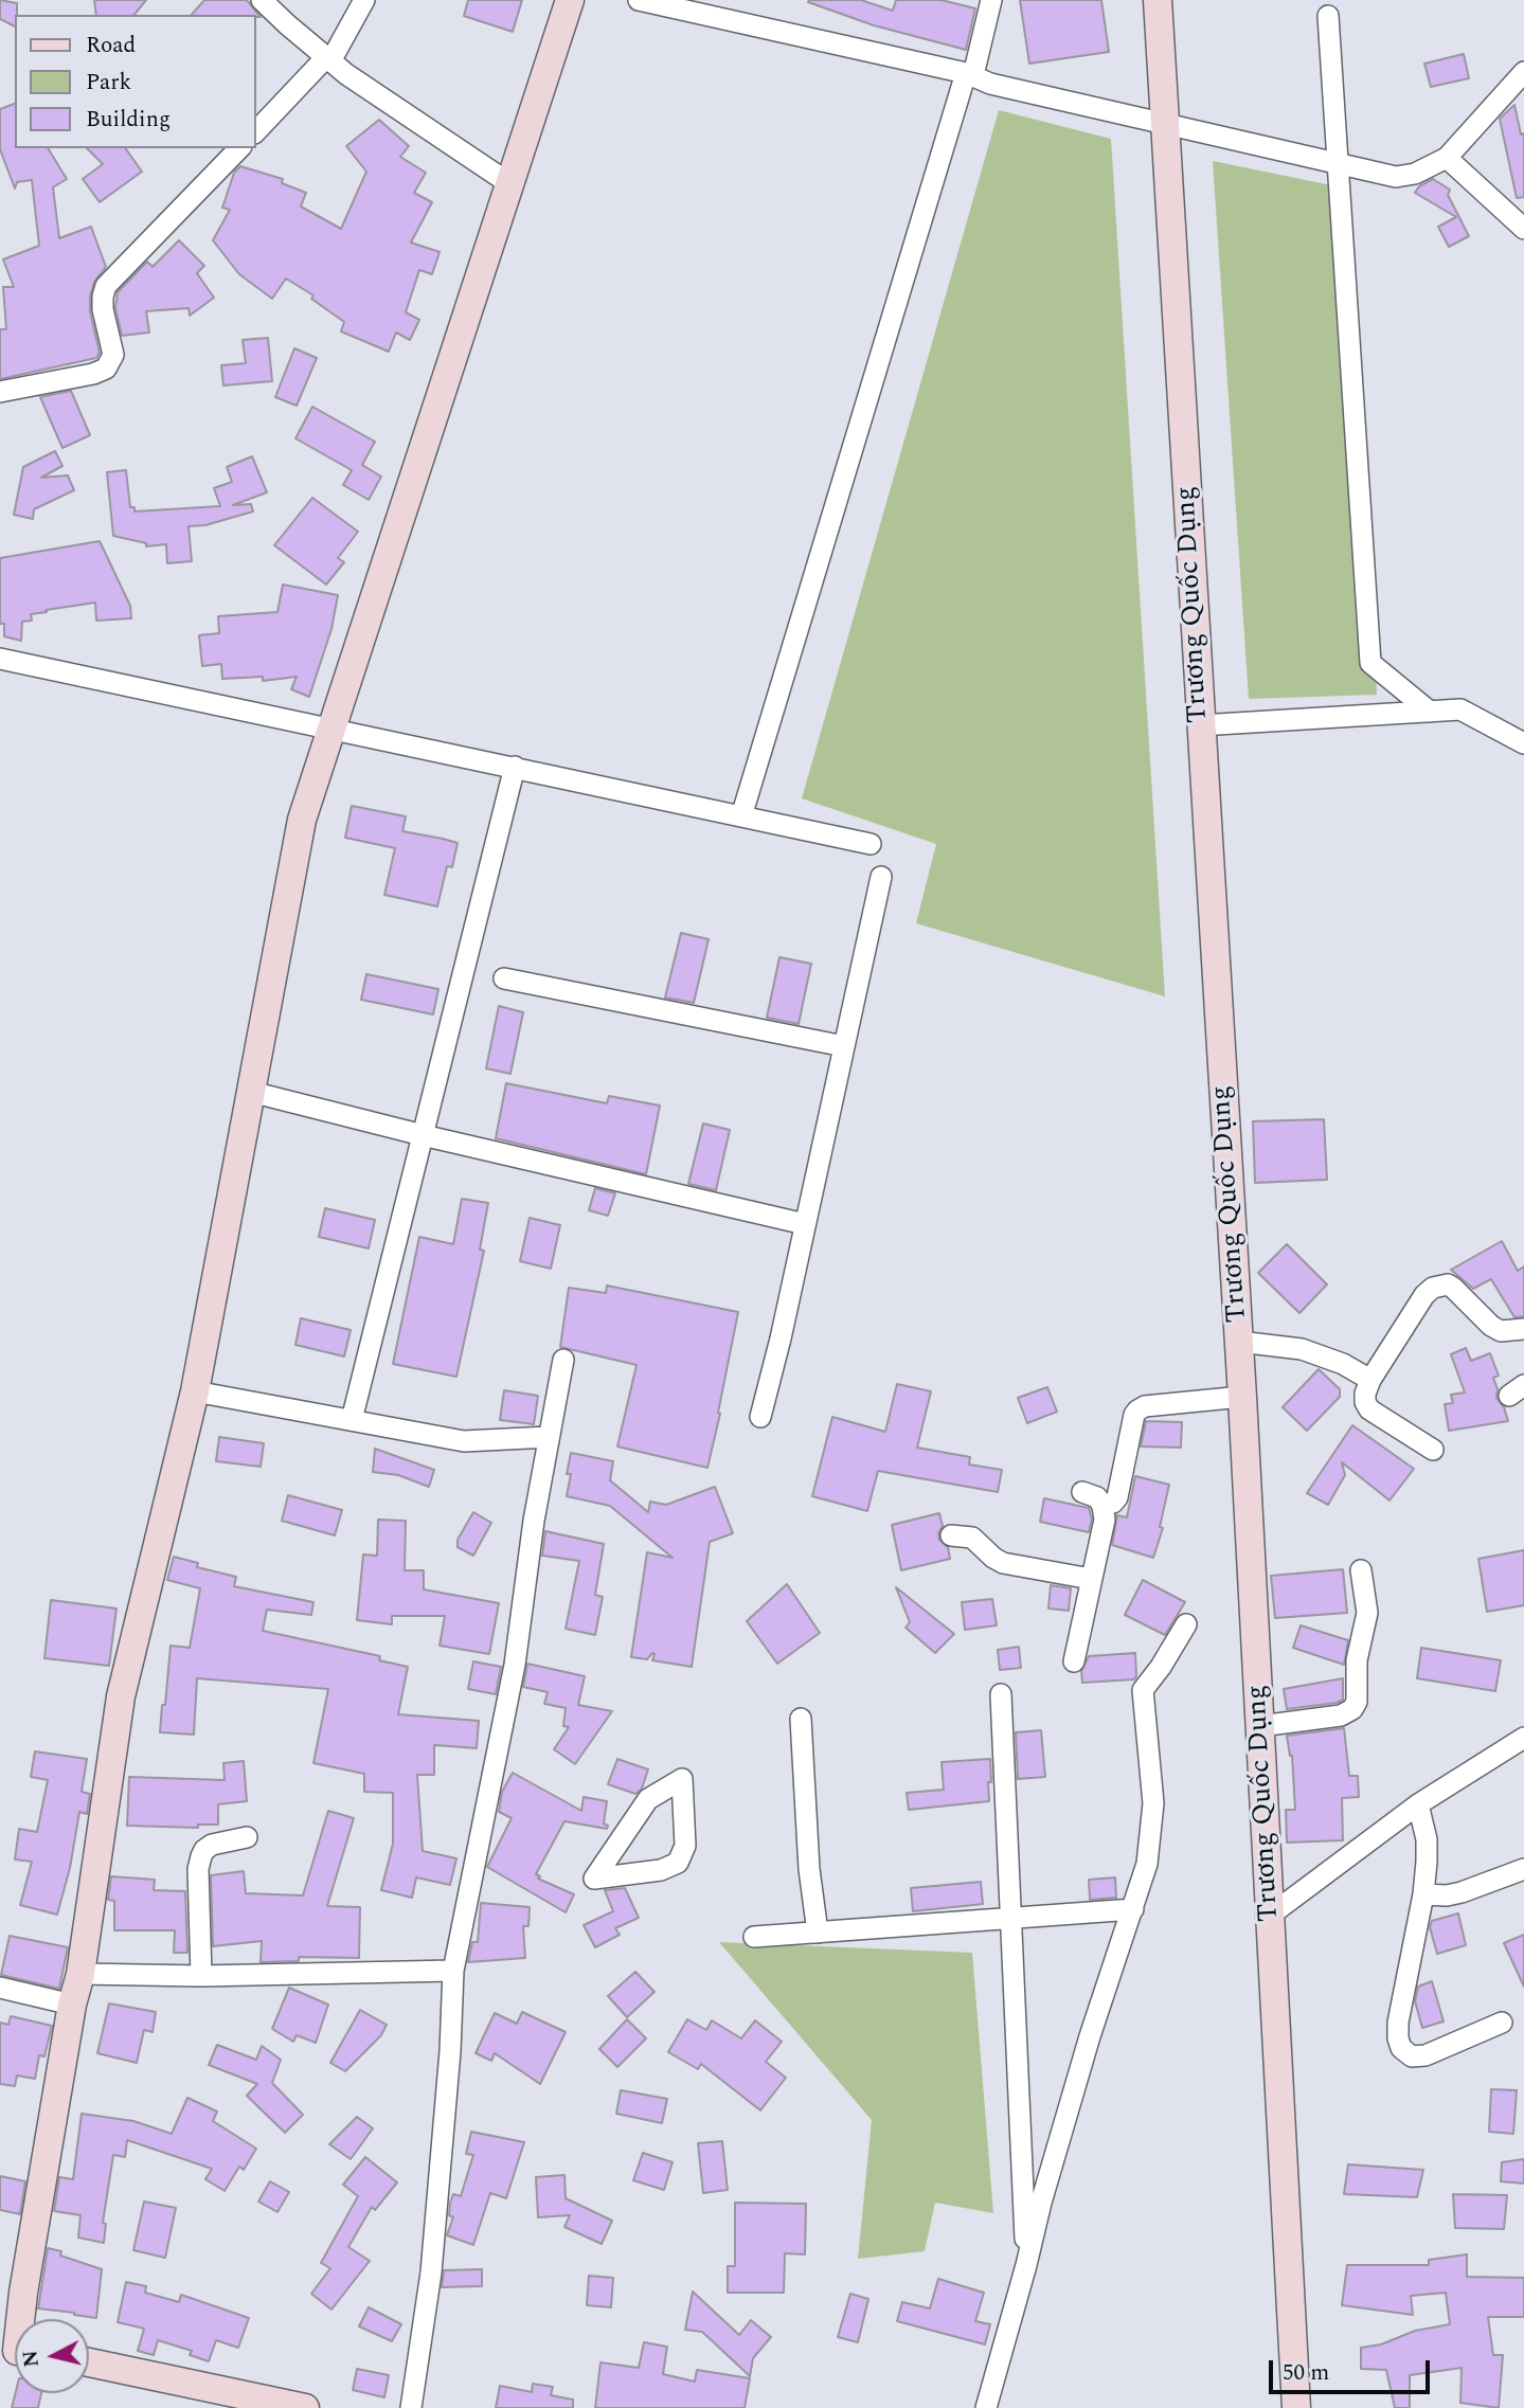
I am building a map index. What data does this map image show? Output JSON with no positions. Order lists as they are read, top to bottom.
{
  "streets": {
    "street": ["Trương Quốc Dụng"]
  },
  "legend": ["Road", "Park", "Building"],
  "scale_bar": "50 m",
  "north": "left"
}
